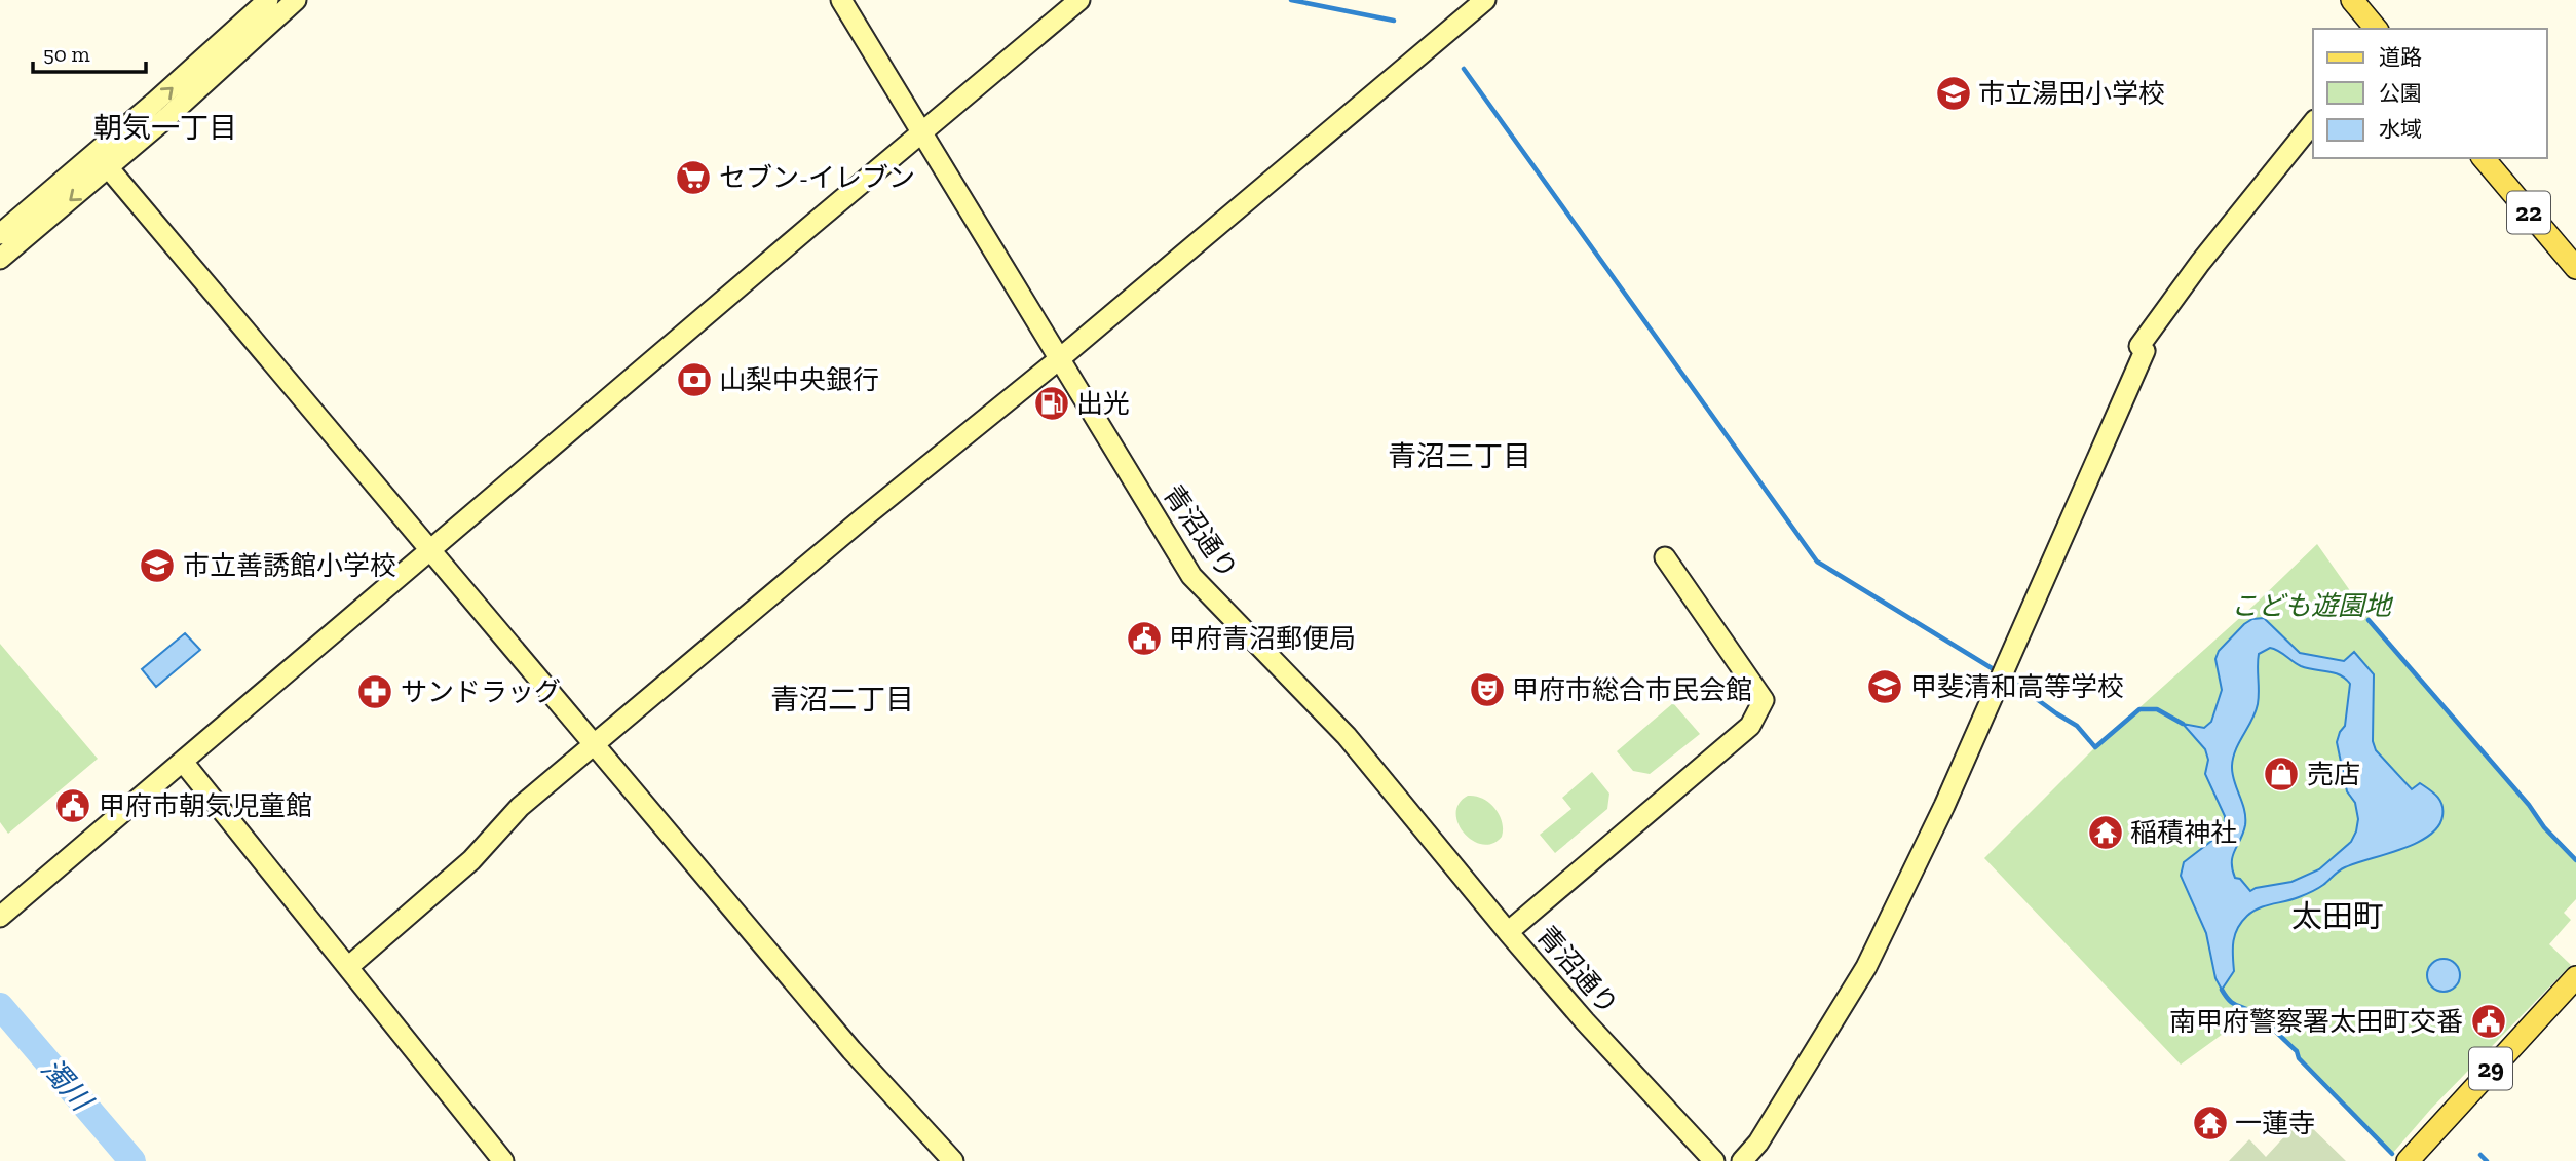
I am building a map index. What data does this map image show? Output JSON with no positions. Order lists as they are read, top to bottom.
{
  "streets": {
    "main road": ["22", "29"],
    "street": ["青沼通り"]
  },
  "districts": [
    "朝気一丁目",
    "青沼三丁目",
    "青沼二丁目",
    "太田町"
  ],
  "water": ["濁川"],
  "parks": ["こども遊園地"],
  "places": {
    "school or university": ["市立湯田小学校", "市立善誘館小学校", "甲斐清和高等学校"],
    "supermarket": ["セブン-イレブン"],
    "bank": ["山梨中央銀行"],
    "fuel station": ["出光"],
    "public building": ["甲府青沼郵便局", "甲府市朝気児童館", "南甲府警察署太田町交番"],
    "theatre": ["甲府市総合市民会館"],
    "pharmacy": ["サンドラッグ"],
    "shop": ["売店"],
    "temple": ["稲積神社", "一蓮寺"]
  },
  "legend": ["道路", "公園", "水域"],
  "scale_bar": "50 m"
}
